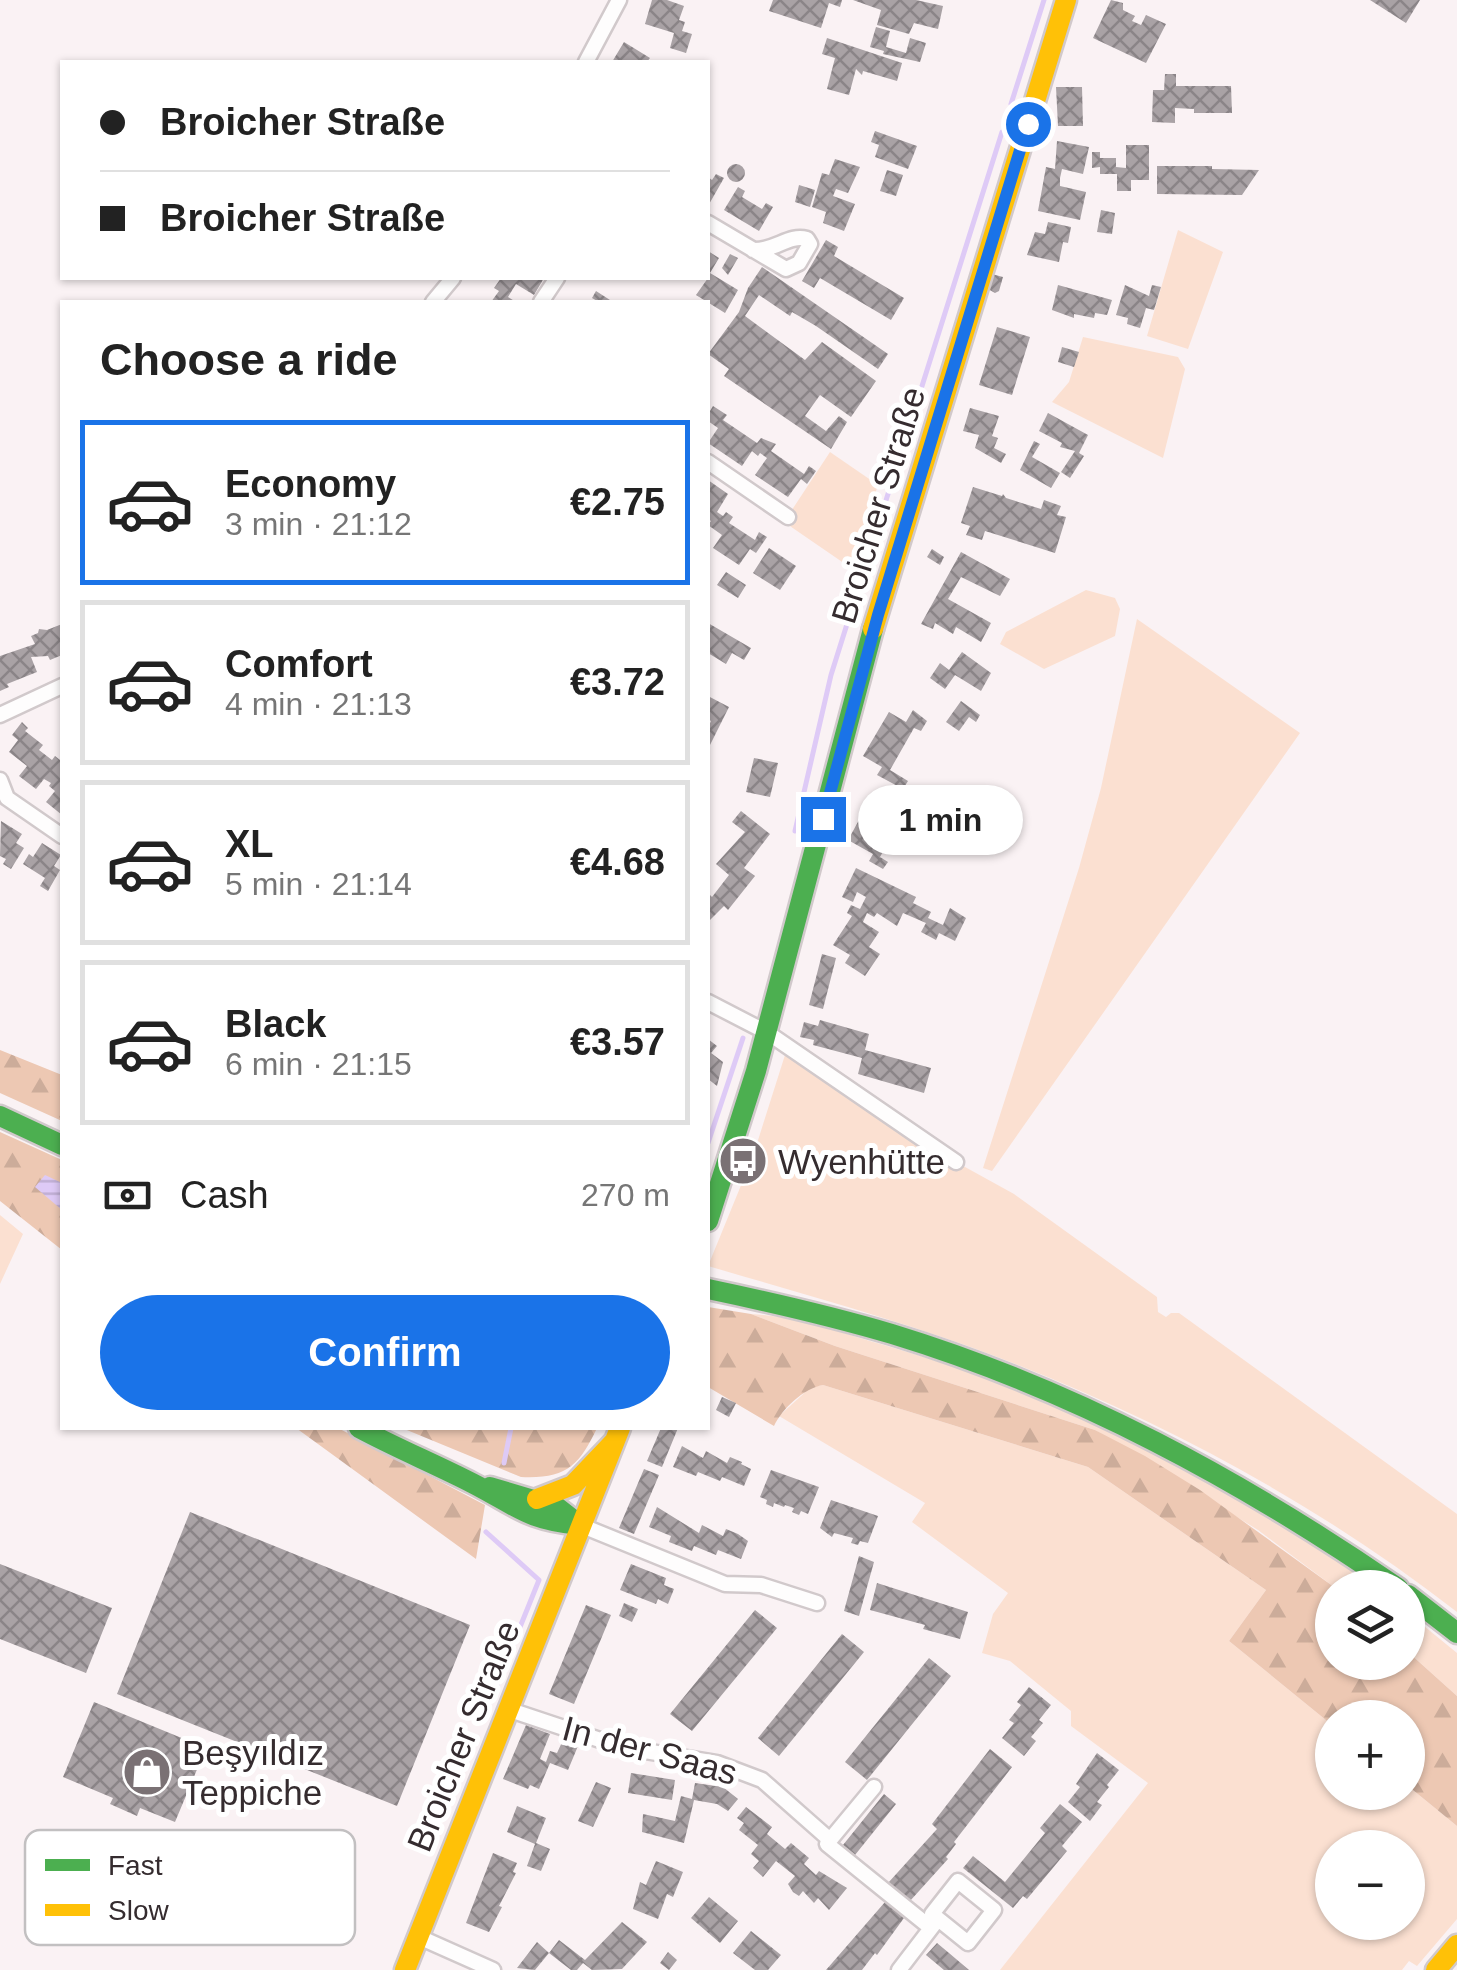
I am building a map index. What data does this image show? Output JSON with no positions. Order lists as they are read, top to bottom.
{
  "streets": {
    "street": ["Broicher Straße", "In der Saas"]
  },
  "crossings": [
    ["Broicher Straße", "In der Saas"]
  ],
  "places": {
    "bus stop": ["Wyenhütte"],
    "shop": ["Beşyıldız Teppiche"]
  },
  "legend": ["Fast", "Slow"],
  "page": {
    "banner": ["Broicher Straße", "Broicher Straße"],
    "heading": "Choose a ride",
    "list": [
      {
        "name": "Economy",
        "note": "3 min · 21:12",
        "value": "€2.75"
      },
      {
        "name": "Comfort",
        "note": "4 min · 21:13",
        "value": "€3.72"
      },
      {
        "name": "XL",
        "note": "5 min · 21:14",
        "value": "€4.68"
      },
      {
        "name": "Black",
        "note": "6 min · 21:15",
        "value": "€3.57"
      }
    ],
    "bubble": "1 min",
    "pay": ["Cash", "270 m"],
    "buttons": "Confirm",
    "map_buttons": ["+", "−"]
  }
}
